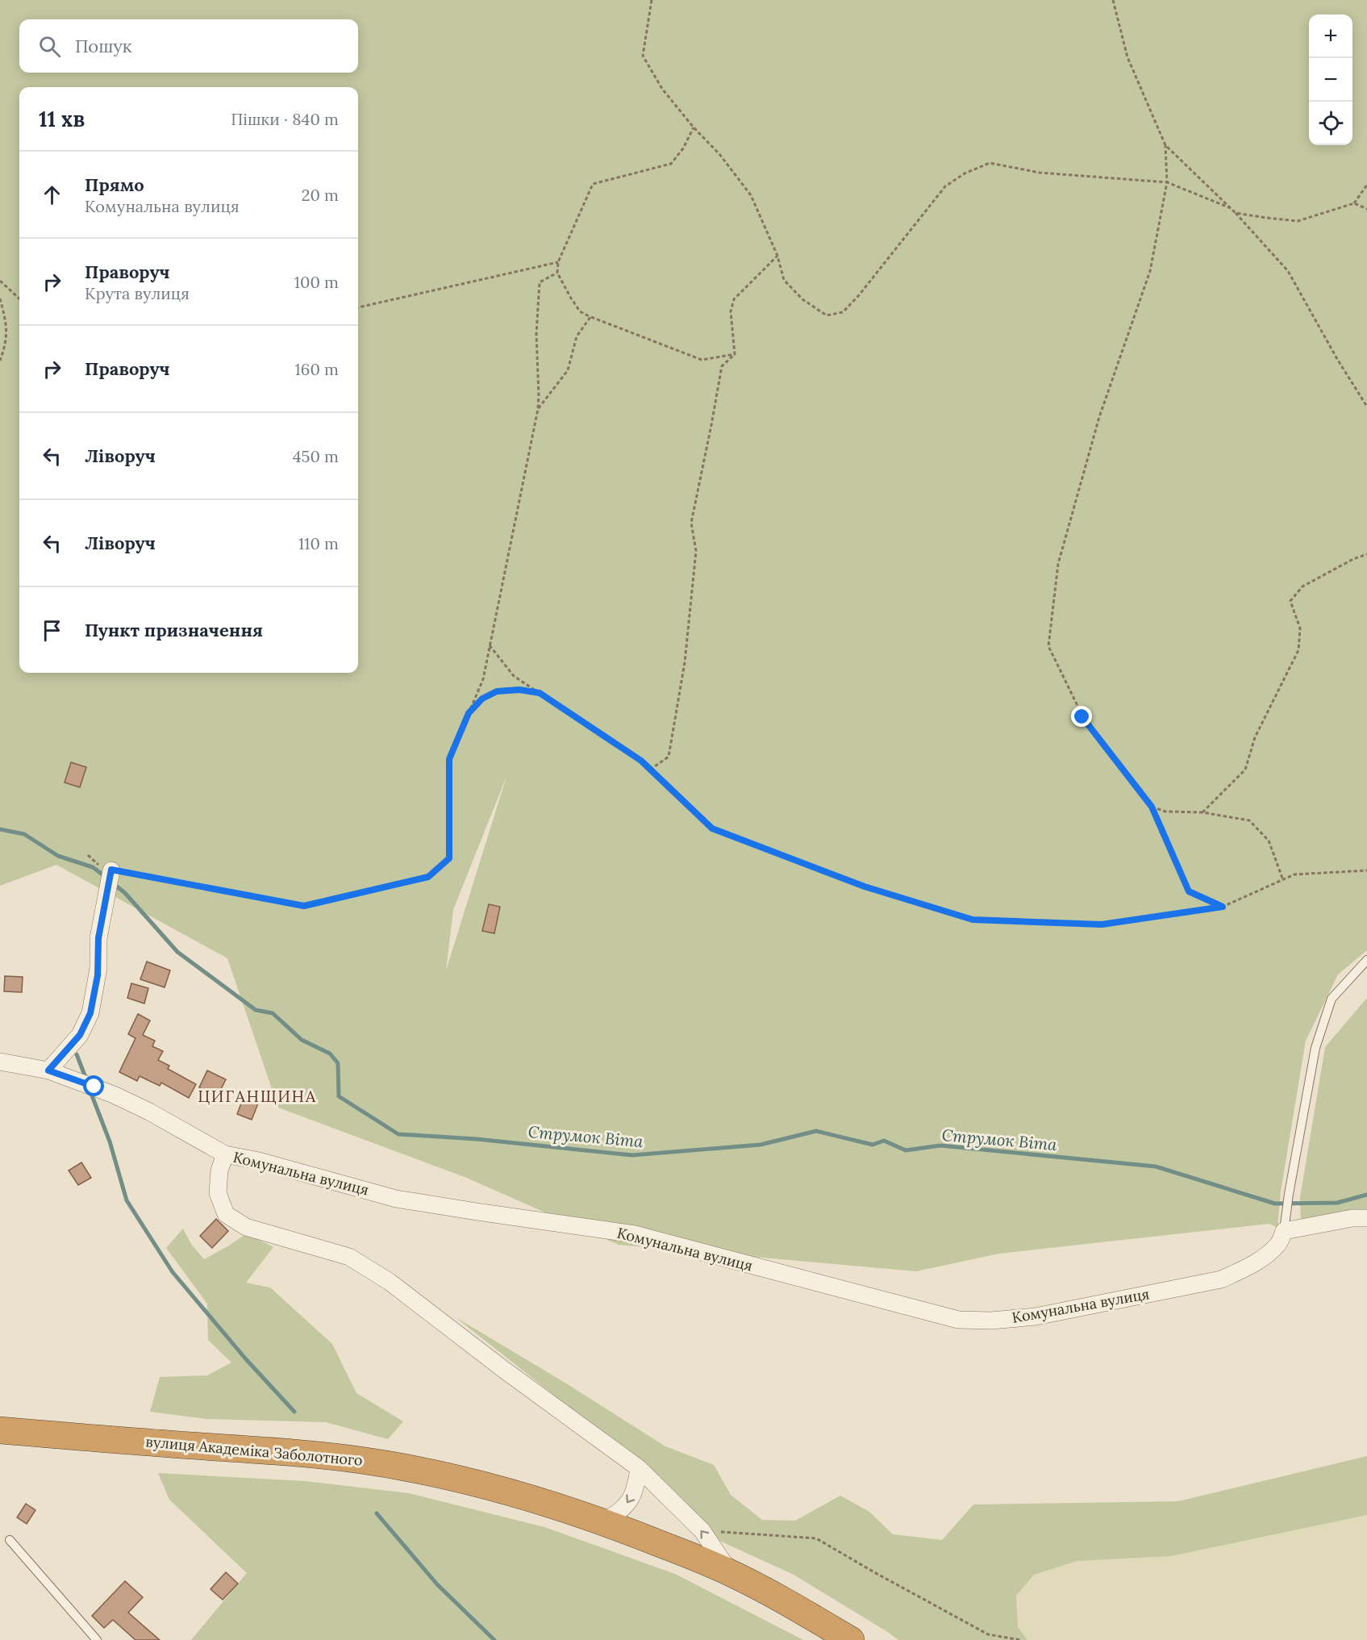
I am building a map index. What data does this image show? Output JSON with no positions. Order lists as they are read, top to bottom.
{
  "streets": {
    "highway": ["вулиця Академіка Заболотного"],
    "street": ["Комунальна вулиця"]
  },
  "districts": ["ЦИГАНЩИНА"],
  "water": ["Струмок Віта"],
  "page": {
    "map_buttons": ["+", "−"],
    "search": "Пошук",
    "heading": ["11 хв", "Пішки · 840 m"],
    "list": [
      ["Прямо", "Комунальна вулиця", "20 m"],
      ["Праворуч", "Крута вулиця", "100 m"],
      ["Праворуч", "160 m"],
      ["Ліворуч", "450 m"],
      ["Ліворуч", "110 m"],
      "Пункт призначення"
    ]
  }
}
